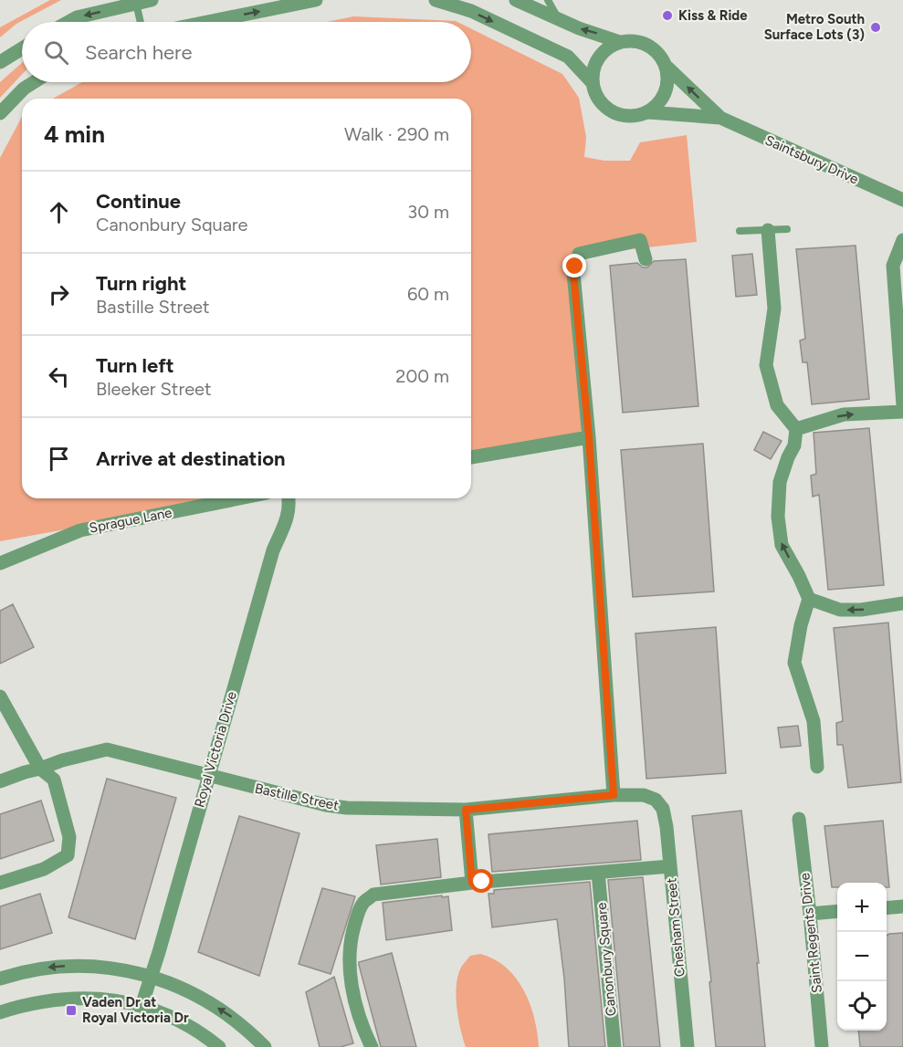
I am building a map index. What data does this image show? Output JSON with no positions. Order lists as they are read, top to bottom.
{
  "streets": {
    "street": [
      "Saintsbury Drive",
      "Sprague Lane",
      "Royal Victoria Drive",
      "Bastille Street",
      "Chesham Street",
      "Saint Regents Drive",
      "Canonbury Square"
    ]
  },
  "crossings": [
    ["Royal Victoria Drive", "Bastille Street"],
    ["Bastille Street", "Chesham Street"]
  ],
  "places": {
    "other": ["Kiss & Ride", "Metro South Surface Lots (3)"],
    "transit": ["Vaden Dr at Royal Victoria Dr"]
  },
  "page": {
    "search": "Search here",
    "heading": ["4 min", "Walk · 290 m"],
    "list": [
      ["Continue", "Canonbury Square", "30 m"],
      ["Turn right", "Bastille Street", "60 m"],
      ["Turn left", "Bleeker Street", "200 m"],
      "Arrive at destination"
    ],
    "map_buttons": ["+", "−"]
  }
}
